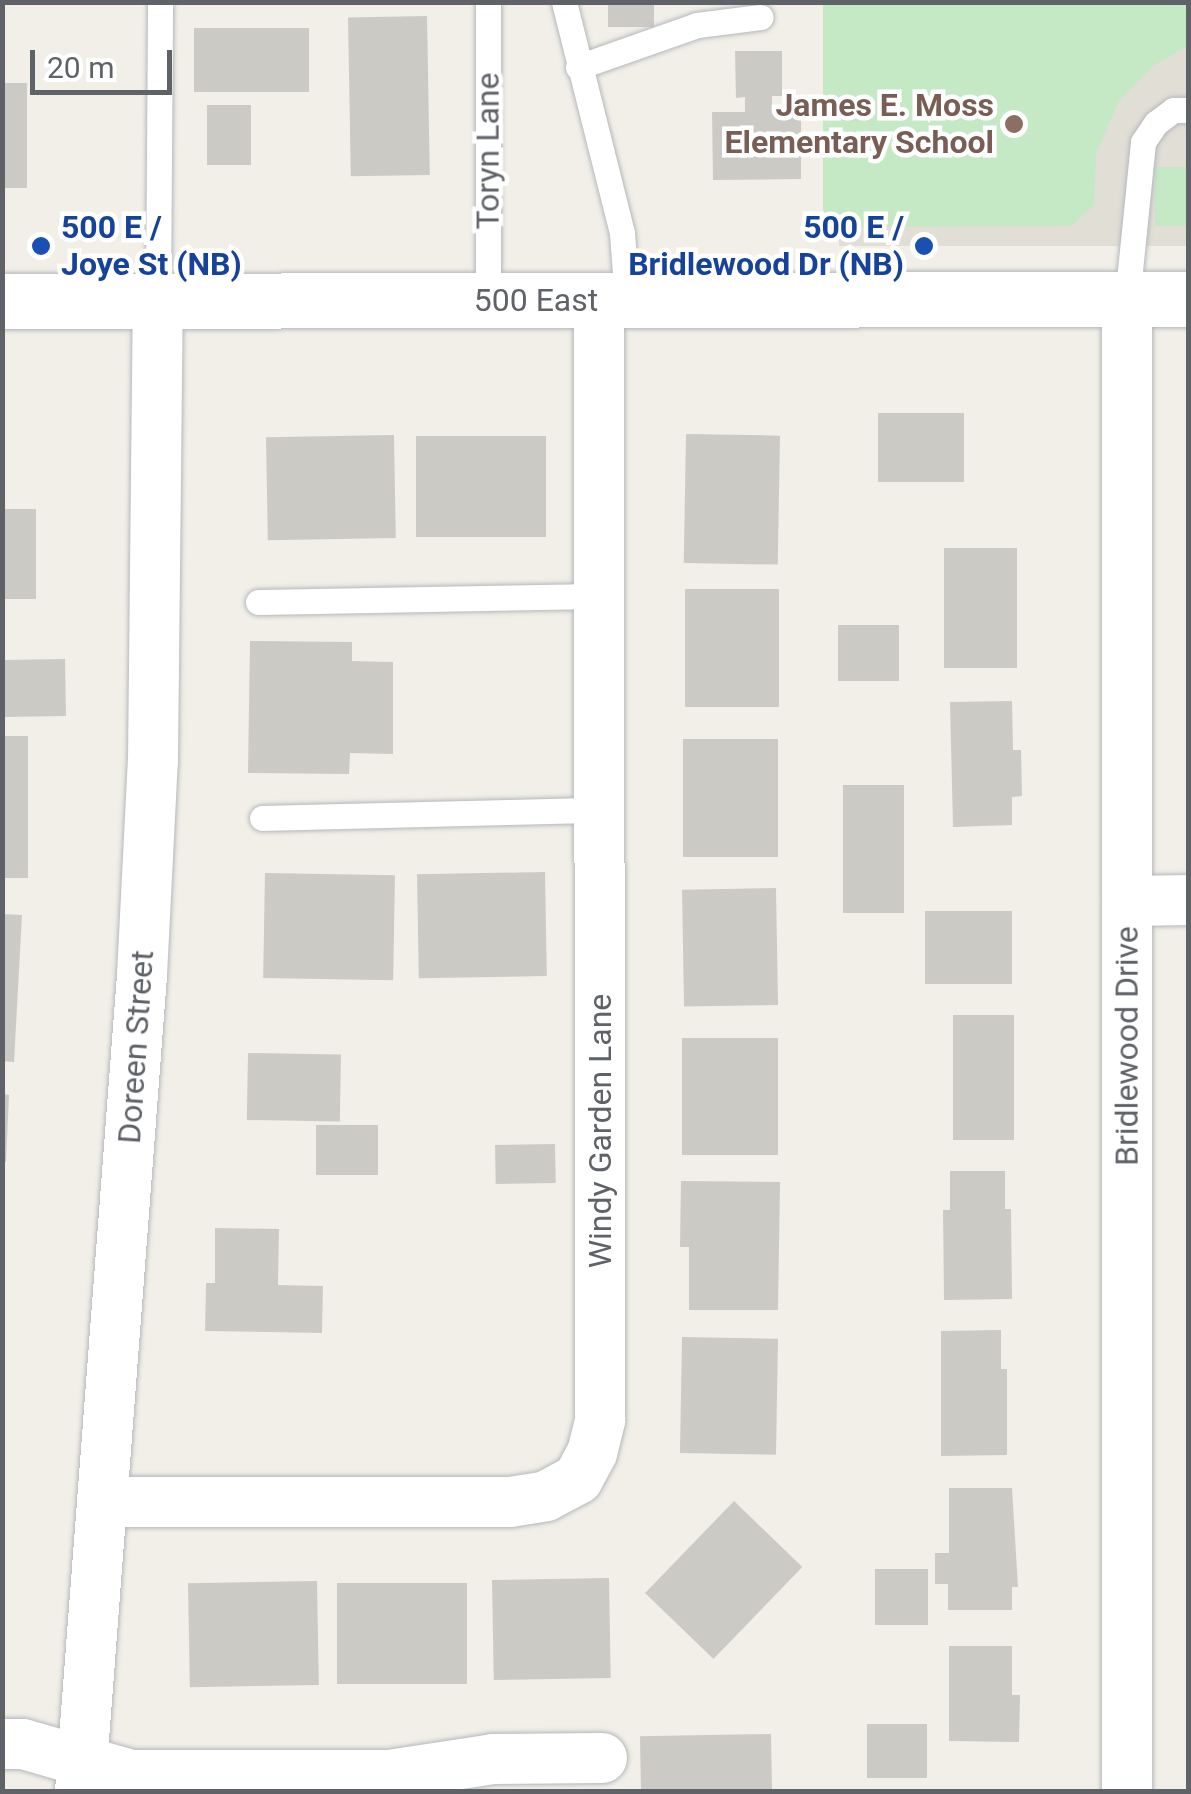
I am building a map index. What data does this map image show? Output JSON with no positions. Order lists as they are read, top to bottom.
{
  "streets": {
    "street": [
      "500 East",
      "Bridlewood Drive",
      "Doreen Street",
      "Windy Garden Lane"
    ],
    "lane": ["Toryn Lane"]
  },
  "crossings": [
    ["Toryn Lane", "500 East"],
    ["500 East", "Bridlewood Drive"],
    ["500 East", "Doreen Street"],
    ["500 East", "Windy Garden Lane"],
    ["Doreen Street", "Windy Garden Lane"]
  ],
  "places": ["James E. Moss Elementary School", "500 E / Joye St (NB)", "500 E / Bridlewood Dr (NB)"],
  "scale_bar": "20 m"
}
